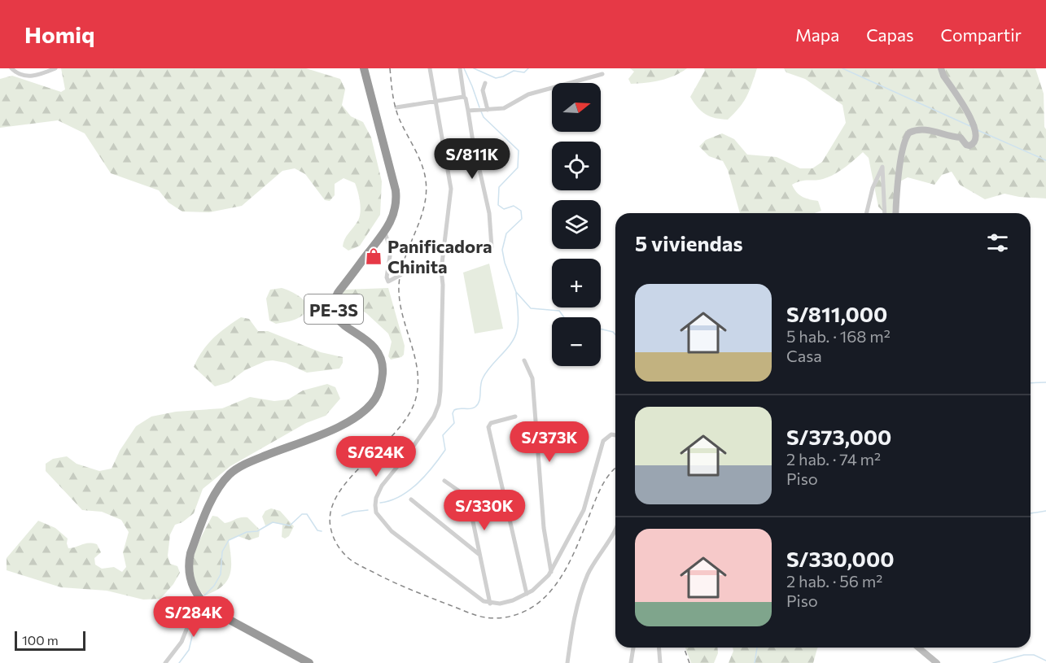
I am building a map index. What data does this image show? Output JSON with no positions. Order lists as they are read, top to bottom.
{
  "streets": {
    "highway": ["PE-3S"]
  },
  "places": {
    "shop": ["Panificadora Chinita"]
  },
  "scale_bar": "100 m",
  "north": "right",
  "page": {
    "header": "Homiq",
    "nav": ["Mapa", "Capas", "Compartir"],
    "map_buttons": ["+", "−"],
    "price": [
      "S/811K",
      "S/373K",
      "S/624K",
      "S/330K",
      "S/284K"
    ],
    "heading": "5 viviendas",
    "list": [
      {
        "name": "S/811,000",
        "note": "5 hab. · 168 m² · Casa"
      },
      {
        "name": "S/373,000",
        "note": "2 hab. · 74 m² · Piso"
      },
      {
        "name": "S/330,000",
        "note": "2 hab. · 56 m² · Piso"
      }
    ],
    "scale": "100 m"
  }
}
